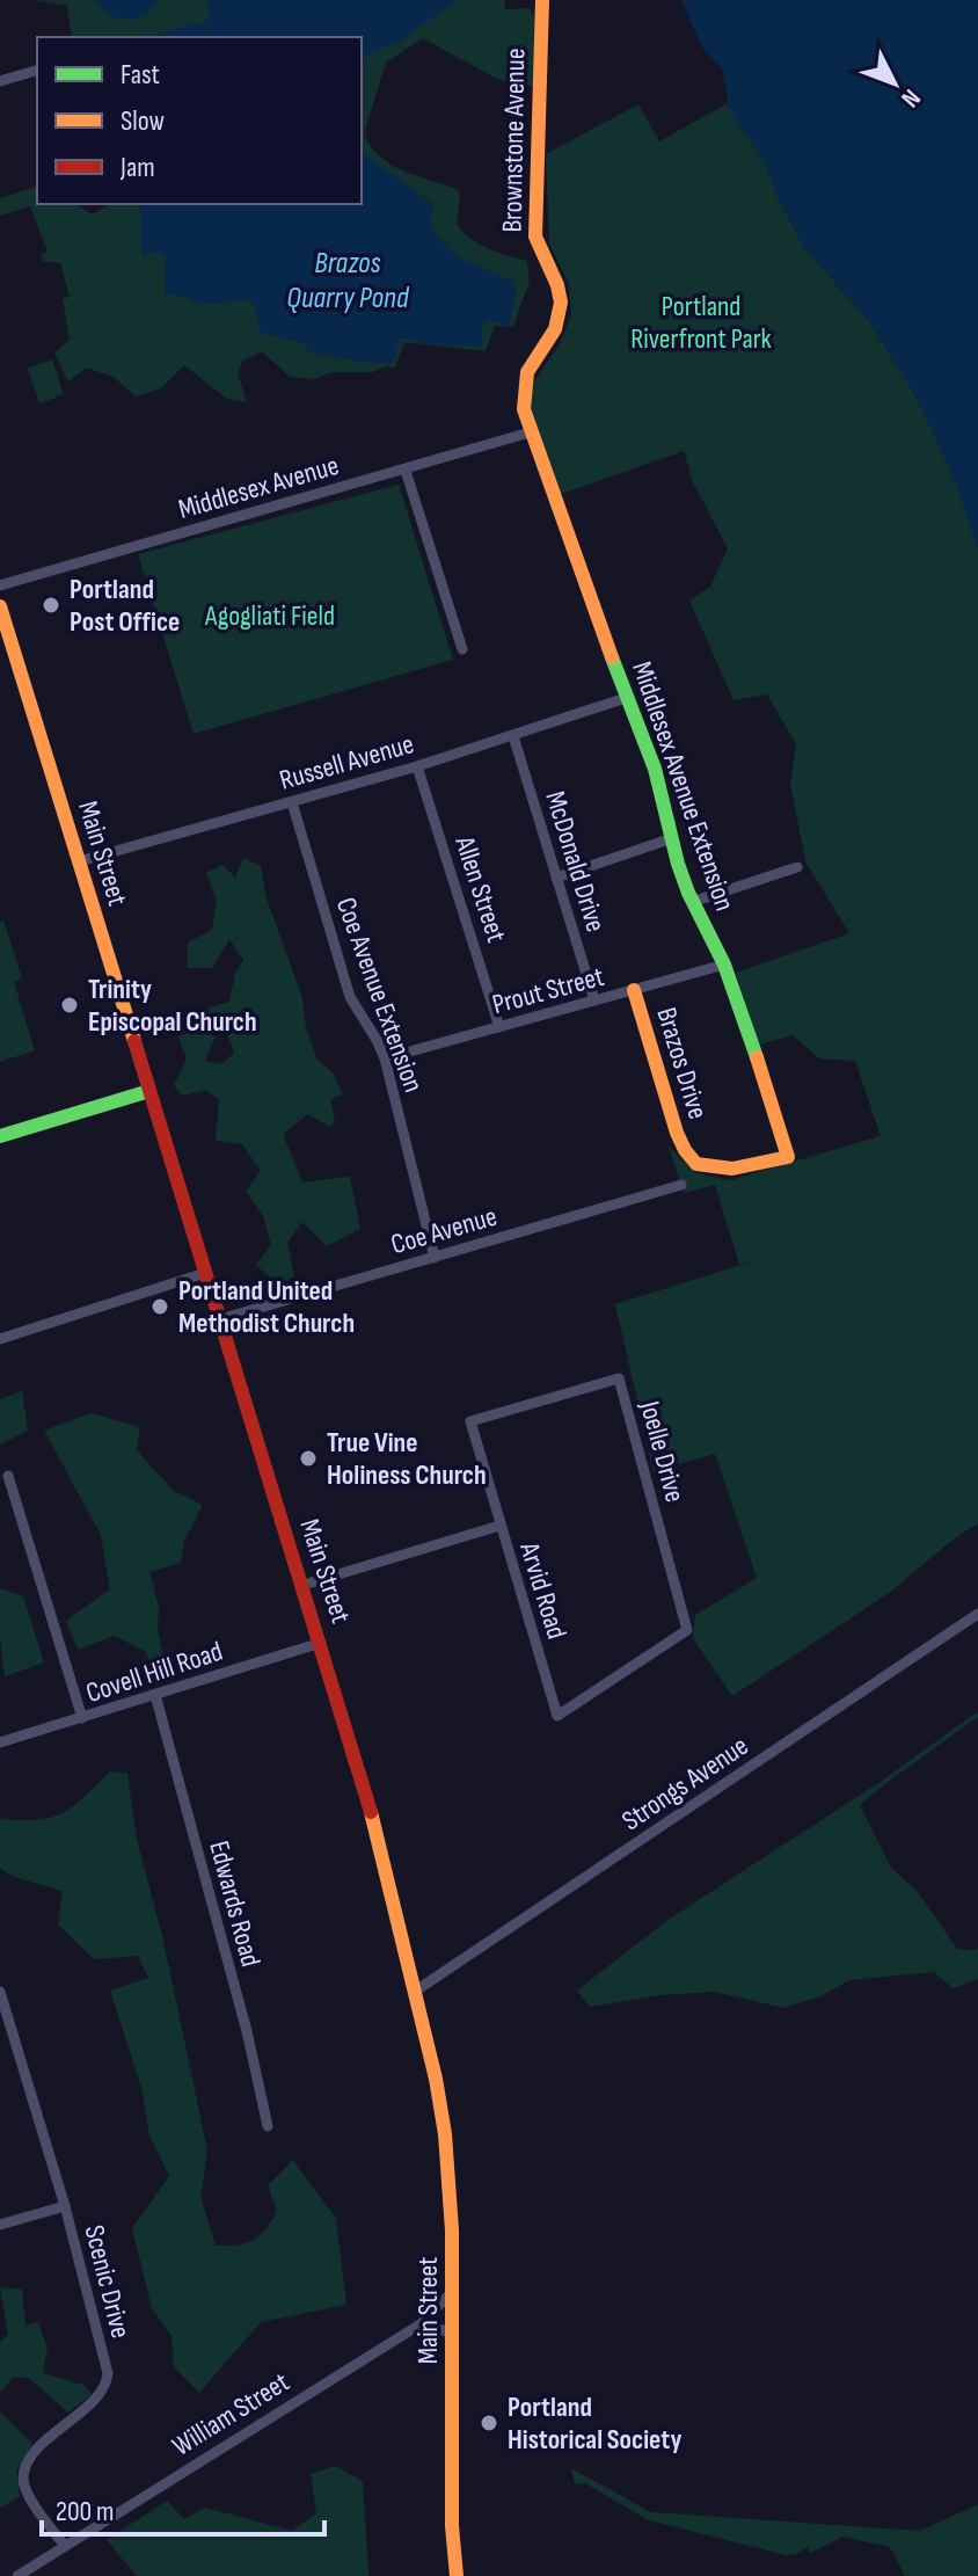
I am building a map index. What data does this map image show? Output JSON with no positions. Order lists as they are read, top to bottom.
{
  "streets": {
    "main road": [
      "Brownstone Avenue",
      "Middlesex Avenue Extension",
      "Main Street",
      "Brazos Drive"
    ],
    "street": [
      "Middlesex Avenue",
      "Russell Avenue",
      "McDonald Drive",
      "Allen Street",
      "Prout Street",
      "Coe Avenue Extension",
      "Coe Avenue",
      "Joelle Drive",
      "Arvid Road",
      "Covell Hill Road",
      "Strongs Avenue",
      "Edwards Road",
      "Scenic Drive",
      "William Street"
    ]
  },
  "crossings": [
    ["Brownstone Avenue", "Middlesex Avenue"],
    ["Brownstone Avenue", "Middlesex Avenue Extension"],
    ["Middlesex Avenue", "Middlesex Avenue Extension"],
    ["Russell Avenue", "Middlesex Avenue Extension"],
    ["Russell Avenue", "Main Street"],
    ["Russell Avenue", "McDonald Drive"],
    ["Russell Avenue", "Allen Street"],
    ["Russell Avenue", "Coe Avenue Extension"],
    ["Middlesex Avenue Extension", "Prout Street"],
    ["Middlesex Avenue Extension", "Brazos Drive"],
    ["Main Street", "Coe Avenue"],
    ["Main Street", "Arvid Road"],
    ["Main Street", "Covell Hill Road"],
    ["Main Street", "Strongs Avenue"],
    ["Main Street", "William Street"],
    ["McDonald Drive", "Prout Street"],
    ["Allen Street", "Prout Street"],
    ["Prout Street", "Coe Avenue Extension"],
    ["Prout Street", "Brazos Drive"],
    ["Coe Avenue Extension", "Coe Avenue"],
    ["Joelle Drive", "Arvid Road"],
    ["Covell Hill Road", "Edwards Road"],
    ["Scenic Drive", "William Street"]
  ],
  "water": ["Brazos Quarry Pond"],
  "parks": ["Portland Riverfront Park", "Agogliati Field"],
  "places": [
    "Portland Post Office",
    "Trinity Episcopal Church",
    "Portland United Methodist Church",
    "True Vine Holiness Church",
    "Portland Historical Society"
  ],
  "legend": ["Fast", "Slow", "Jam"],
  "scale_bar": "200 m",
  "north": "bottom right"
}
